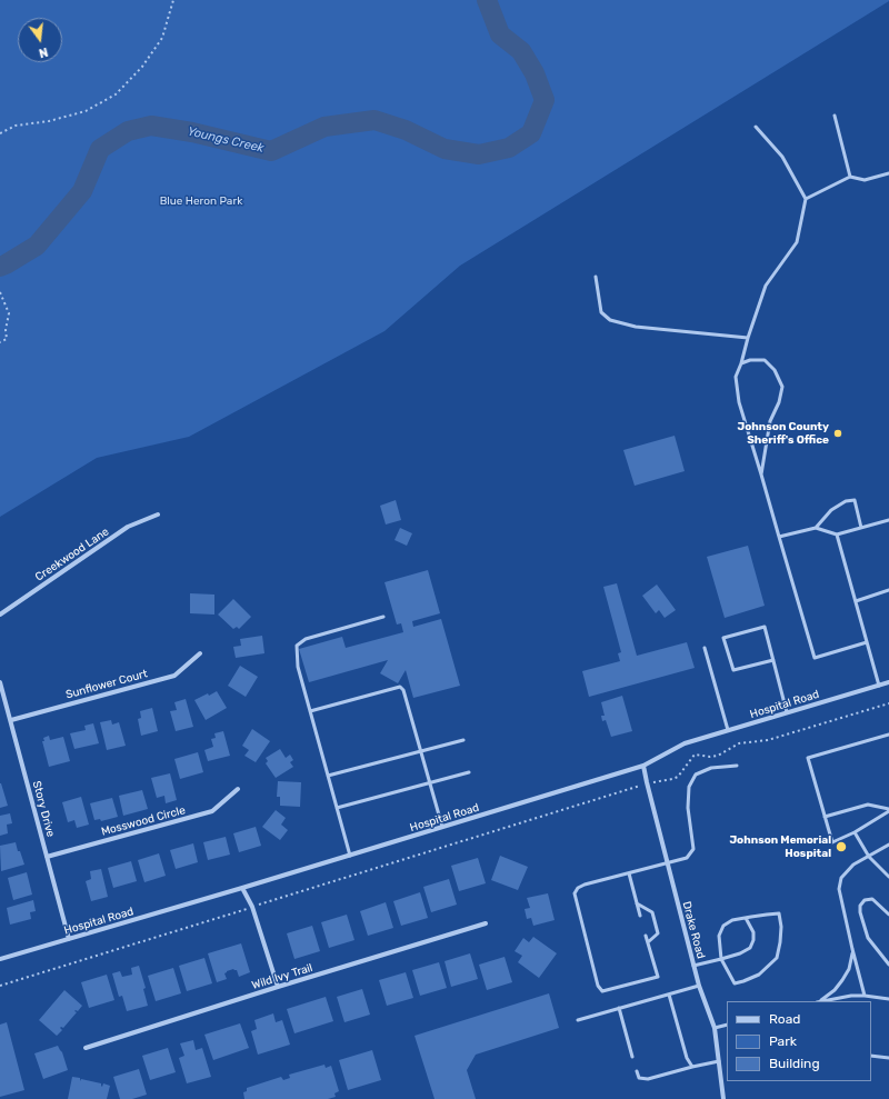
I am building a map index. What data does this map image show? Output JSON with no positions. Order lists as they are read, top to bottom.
{
  "streets": {
    "street": [
      "Creekwood Lane",
      "Sunflower Court",
      "Hospital Road",
      "Story Drive",
      "Mosswood Circle",
      "Drake Road",
      "Wild Ivy Trail"
    ]
  },
  "crossings": [
    ["Sunflower Court", "Story Drive"],
    ["Hospital Road", "Story Drive"],
    ["Hospital Road", "Drake Road"],
    ["Story Drive", "Mosswood Circle"]
  ],
  "water": ["Youngs Creek"],
  "parks": ["Blue Heron Park"],
  "places": ["Johnson County Sheriff's Office", "Johnson Memorial Hospital"],
  "legend": ["Road", "Park", "Building"],
  "north": "bottom"
}
